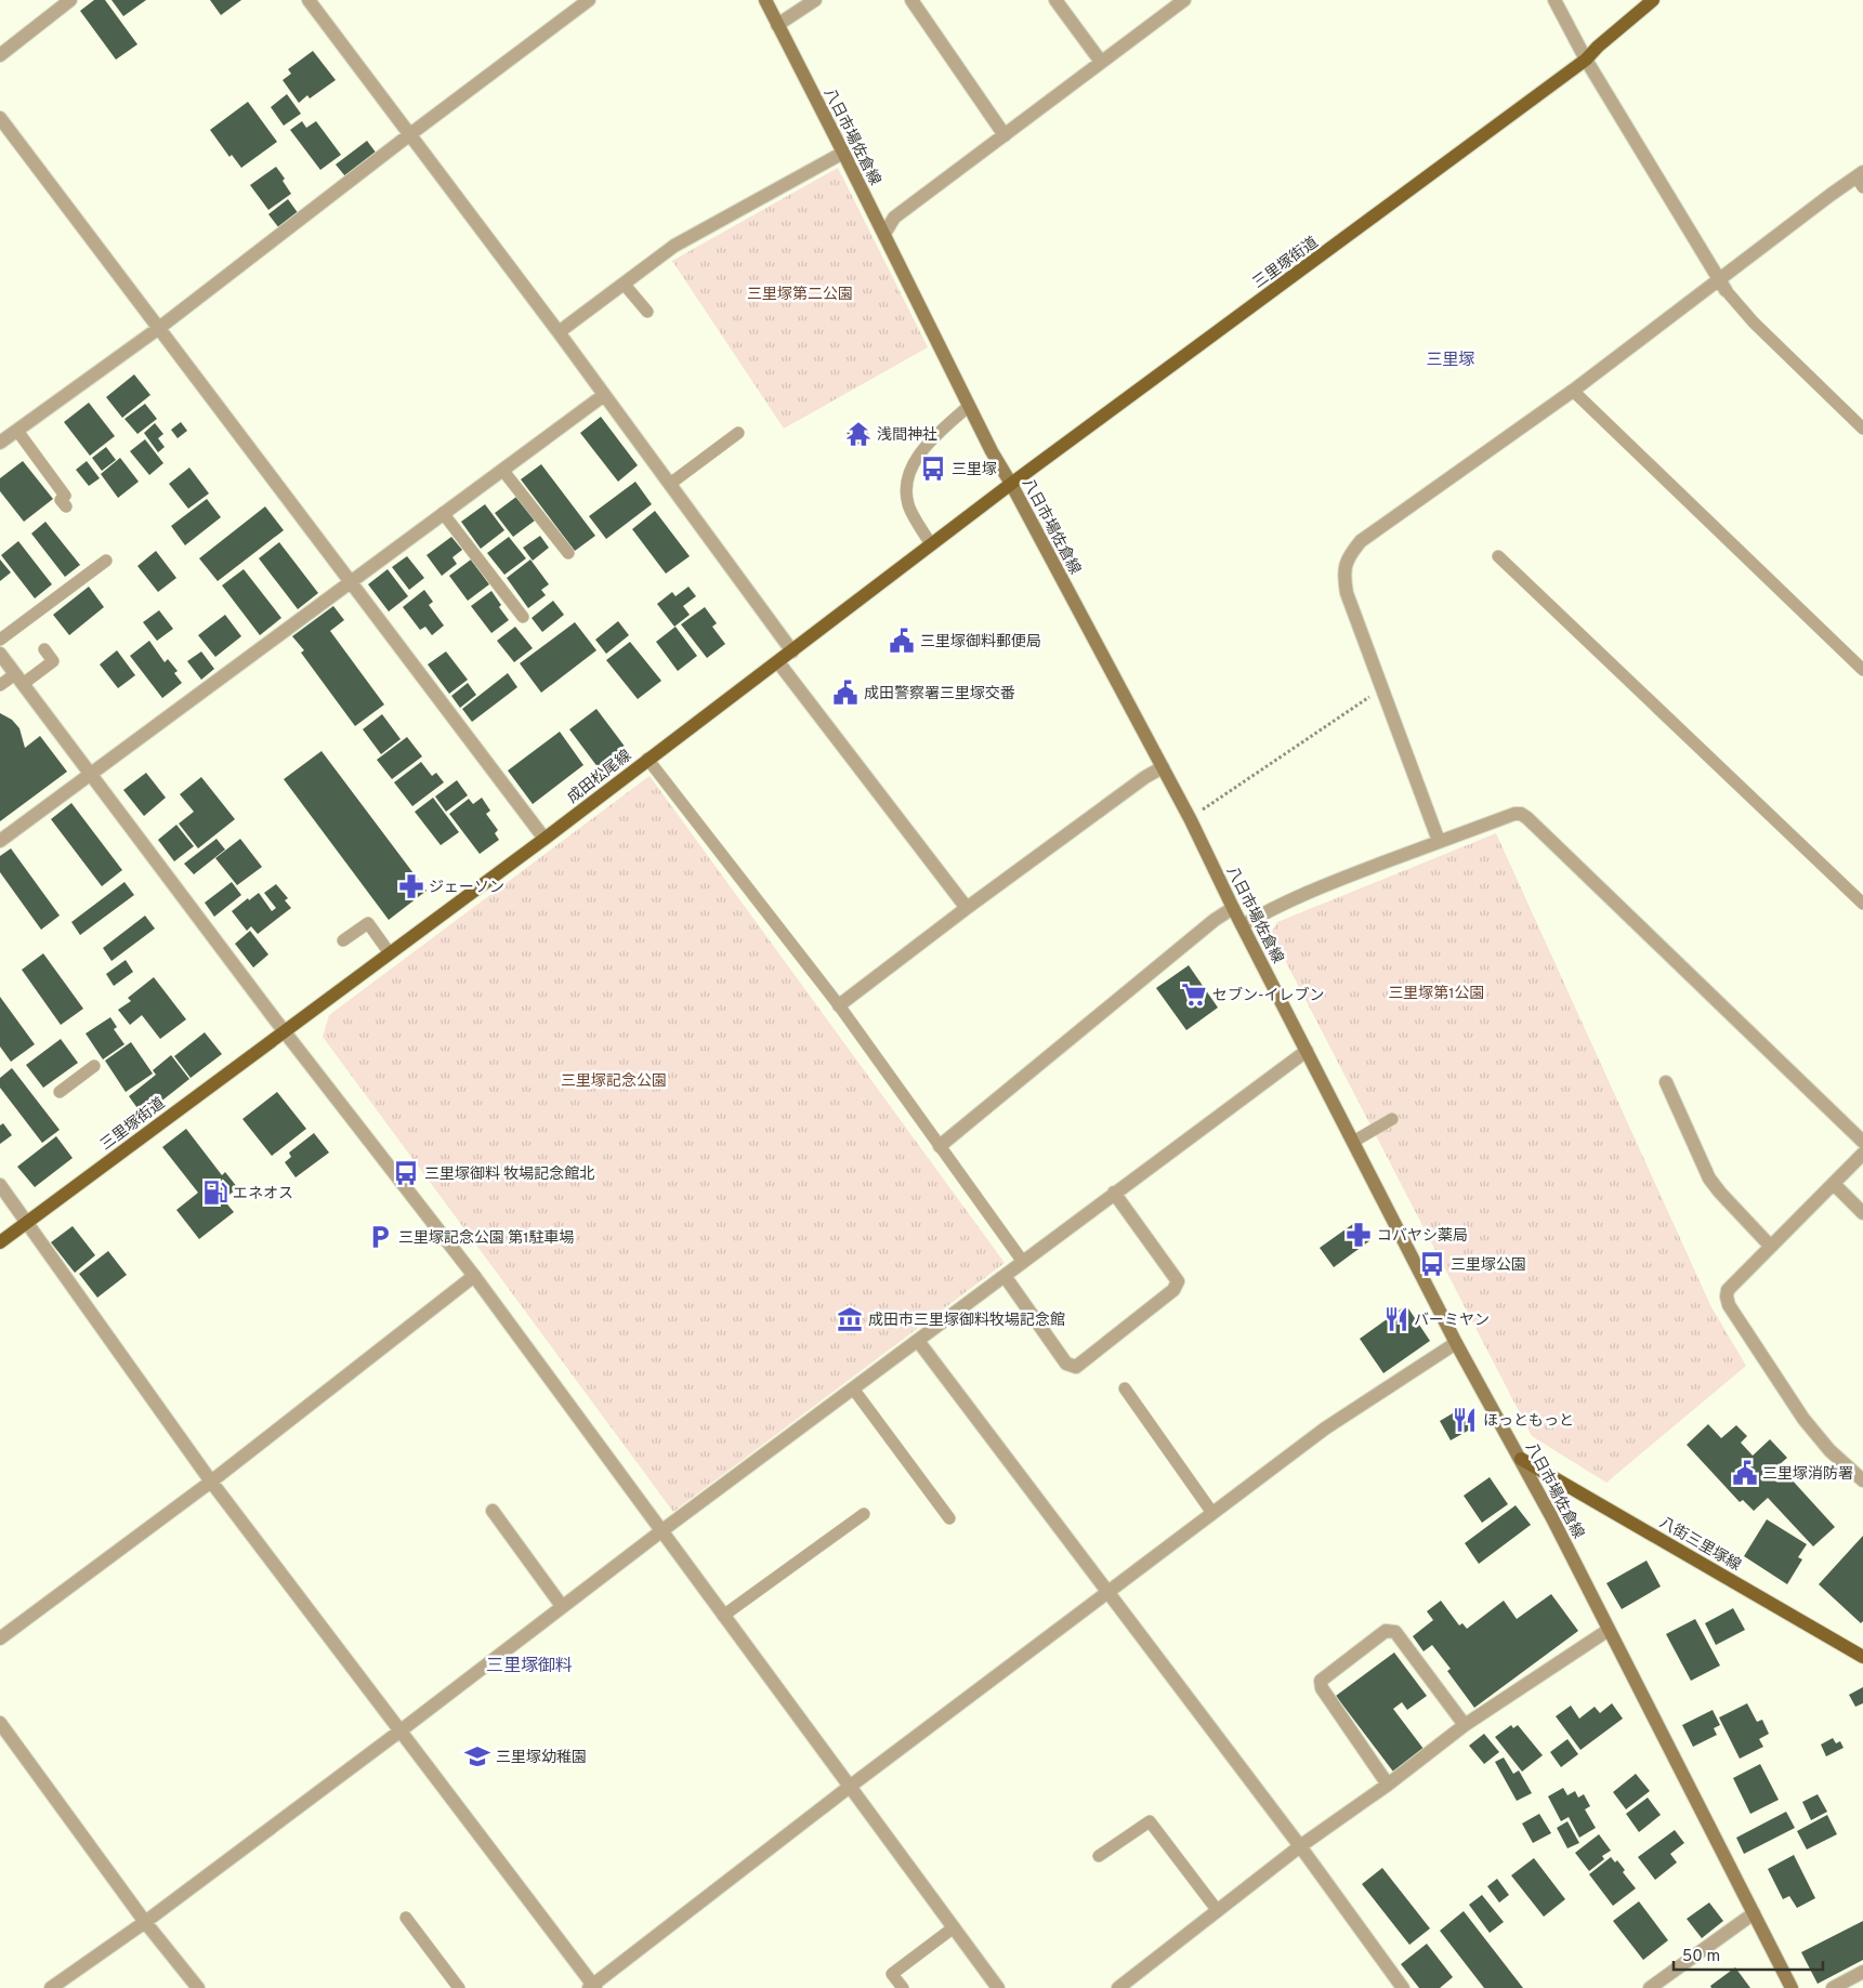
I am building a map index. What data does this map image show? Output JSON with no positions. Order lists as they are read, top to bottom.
{
  "streets": {
    "main road": [
      "八日市場佐倉線",
      "三里塚街道",
      "成田松尾線",
      "八街三里塚線"
    ]
  },
  "crossings": [
    ["八日市場佐倉線", "三里塚街道"],
    ["八日市場佐倉線", "八街三里塚線"],
    ["三里塚街道", "成田松尾線"]
  ],
  "districts": ["三里塚", "三里塚御料"],
  "parks": ["三里塚第二公園", "三里塚第1公園", "三里塚記念公園"],
  "places": {
    "temple": ["浅間神社"],
    "bus stop": ["三里塚", "三里塚御料 牧場記念館北", "三里塚公園"],
    "public building": ["三里塚御料郵便局", "成田警察署三里塚交番", "三里塚消防署"],
    "pharmacy": ["ジェーソン", "コバヤシ薬局"],
    "supermarket": ["セブン-イレブン"],
    "fuel station": ["エネオス"],
    "parking": ["三里塚記念公園 第1駐車場"],
    "museum": ["成田市三里塚御料牧場記念館"],
    "restaurant": ["バーミヤン", "ほっともっと"],
    "school or university": ["三里塚幼稚園"]
  },
  "scale_bar": "50 m"
}
